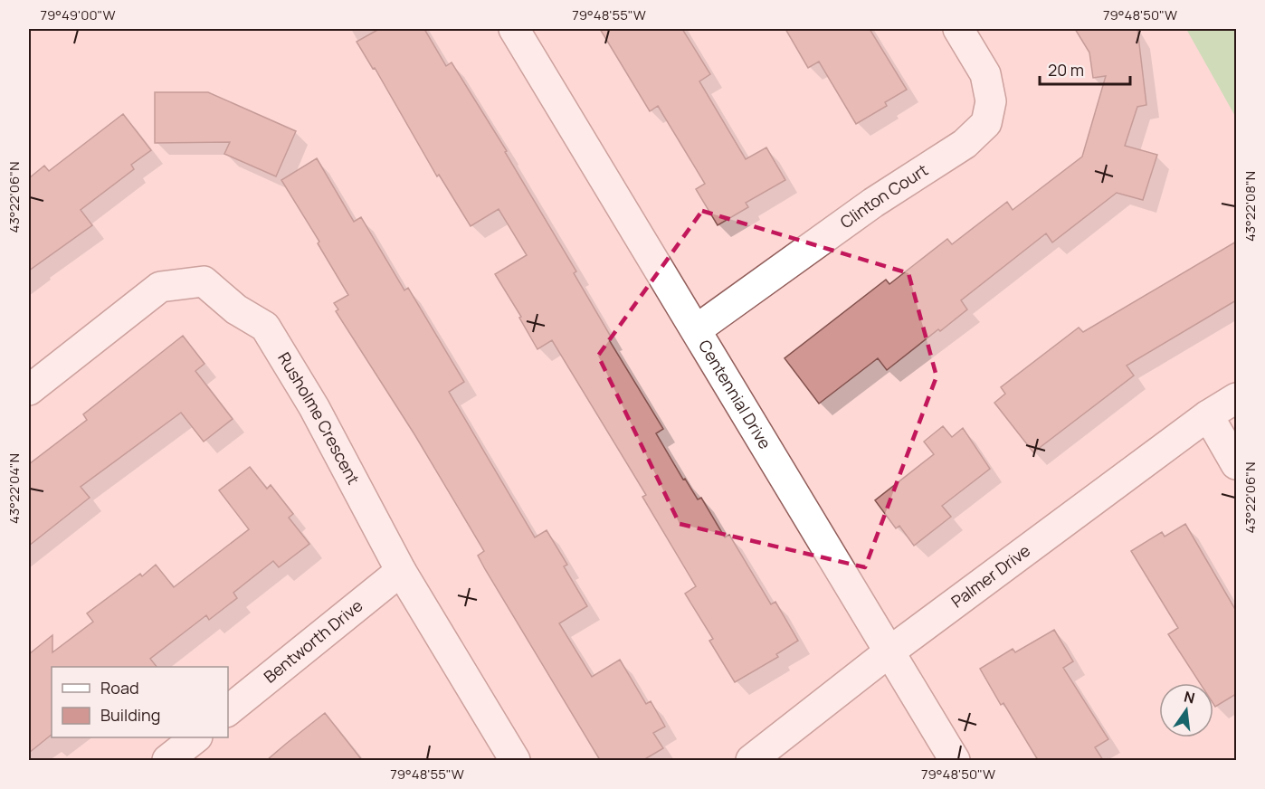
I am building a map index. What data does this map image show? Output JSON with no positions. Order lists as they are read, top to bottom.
{
  "streets": {
    "street": [
      "Clinton Court",
      "Centennial Drive",
      "Rusholme Crescent",
      "Palmer Drive",
      "Bentworth Drive"
    ]
  },
  "crossings": [
    ["Clinton Court", "Centennial Drive"],
    ["Centennial Drive", "Palmer Drive"],
    ["Rusholme Crescent", "Bentworth Drive"]
  ],
  "legend": ["Road", "Building"],
  "scale_bar": "20 m",
  "north": "top",
  "coordinates": [
    "79°49'00\"W",
    "79°48'55\"W",
    "79°48'50\"W",
    "43°22'06\"N",
    "43°22'08\"N",
    "43°22'04\"N"
  ]
}
